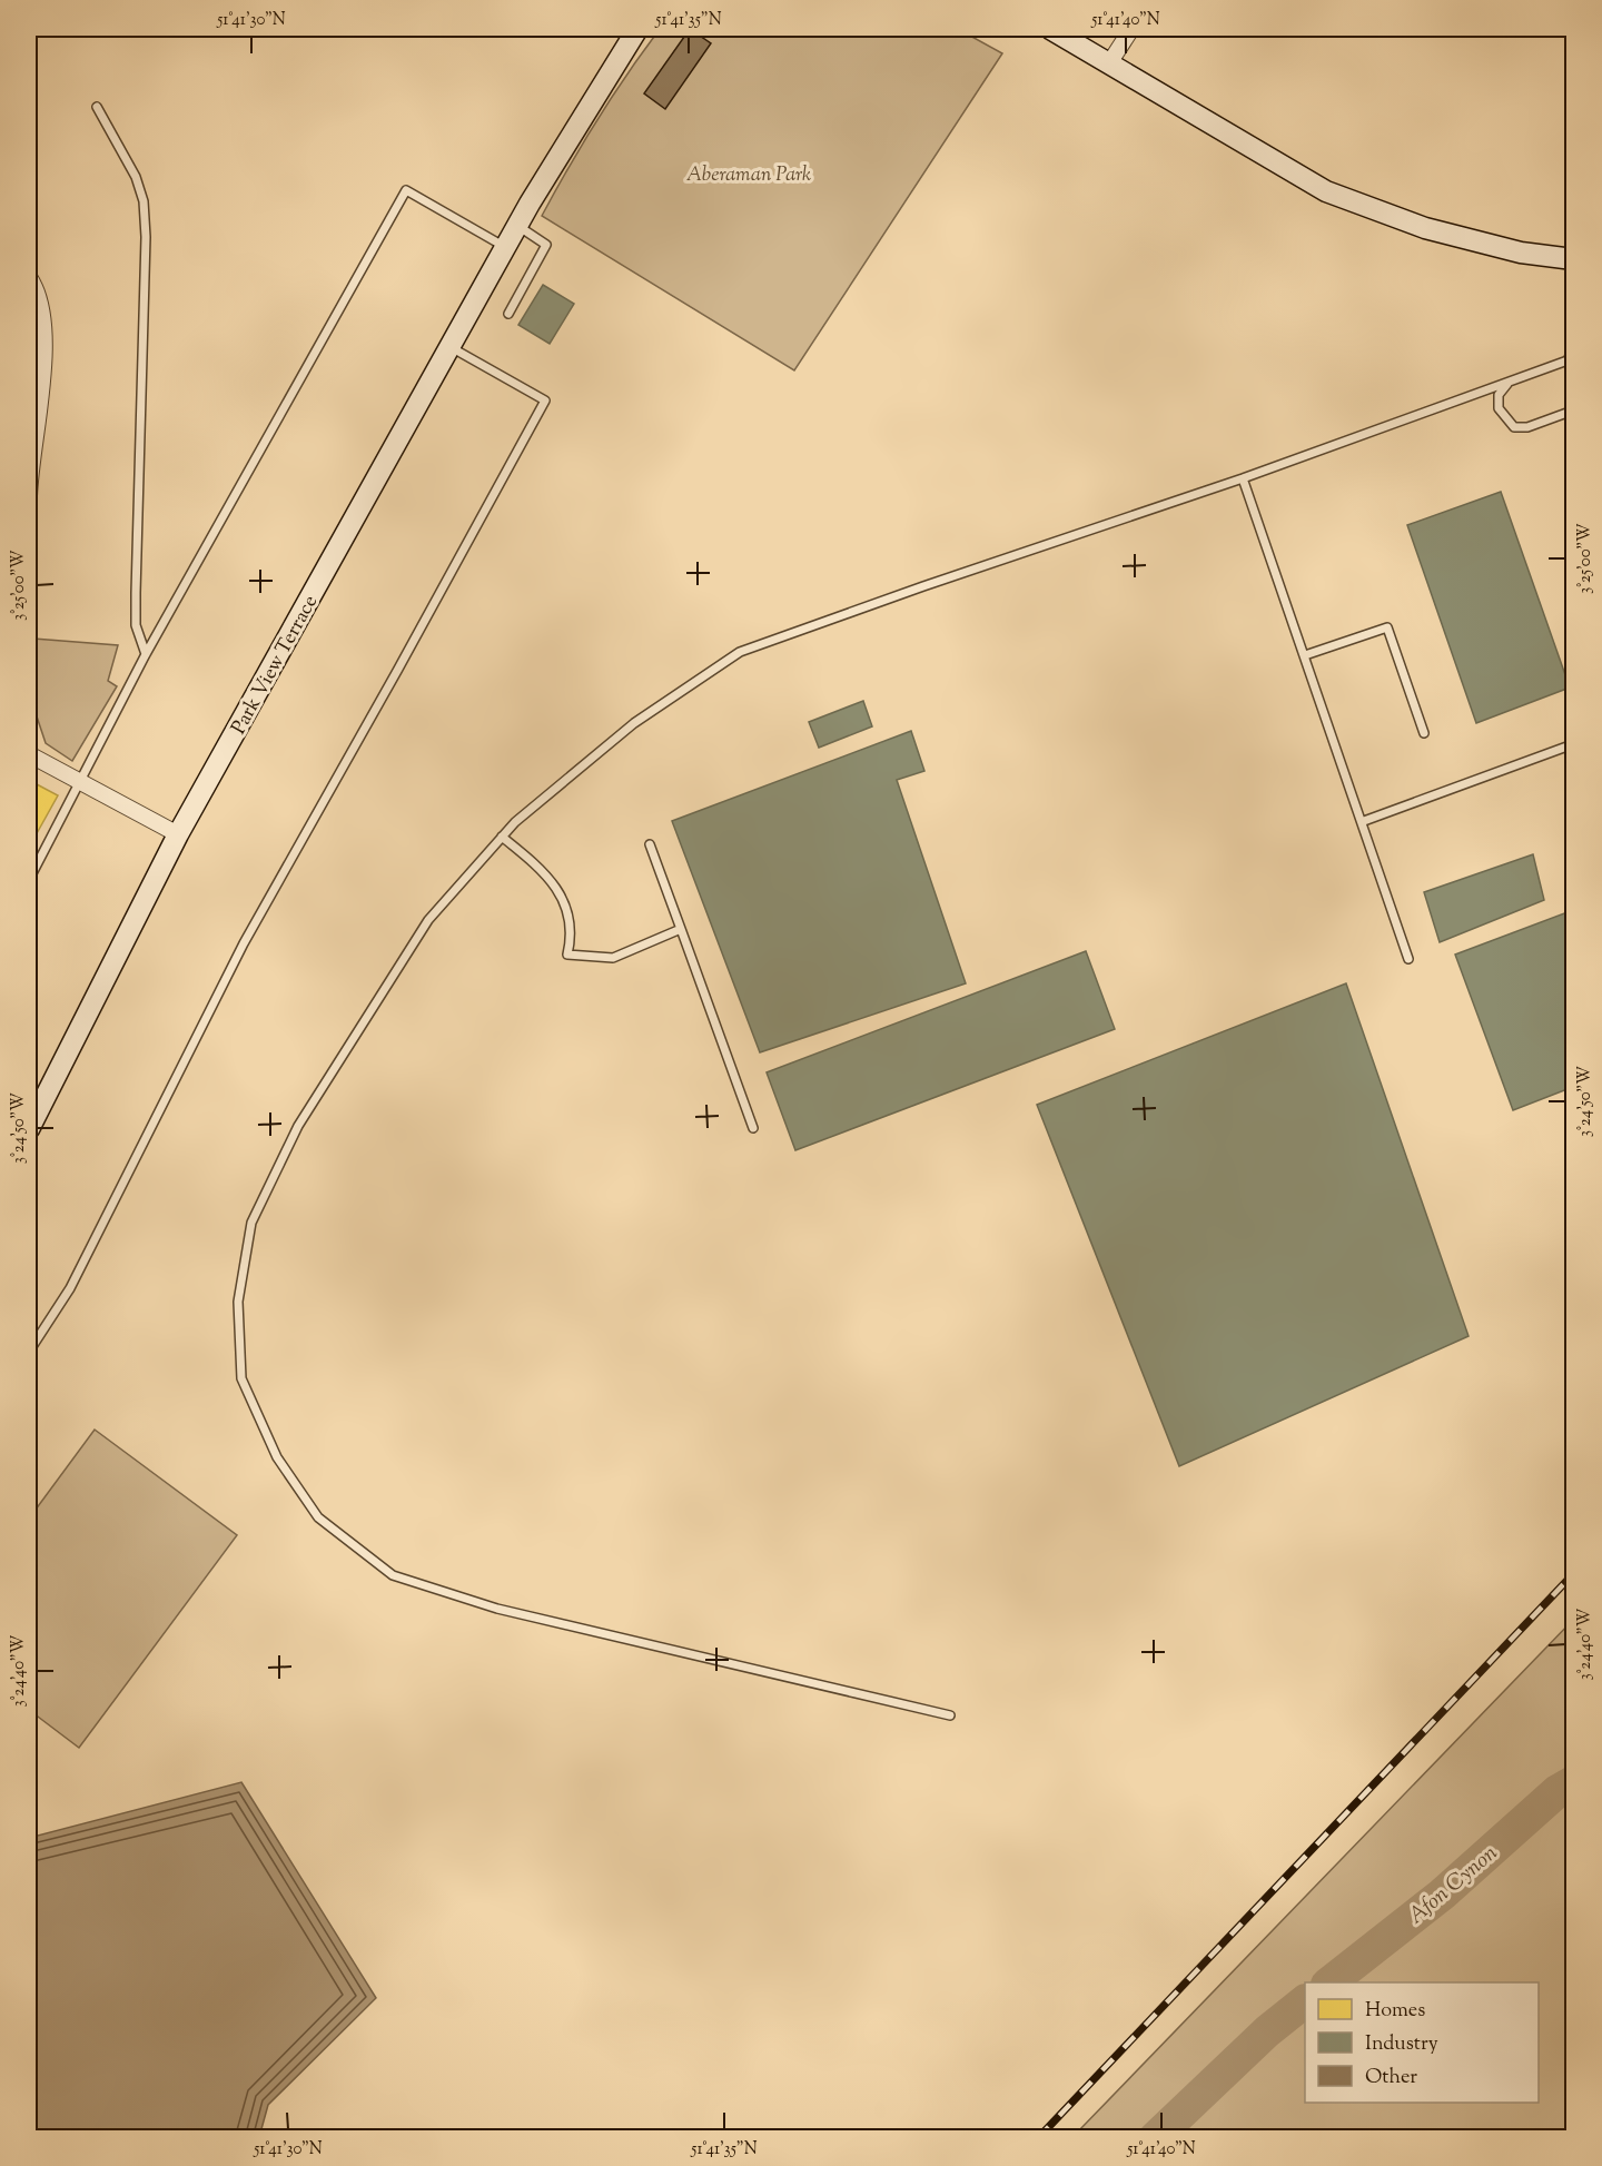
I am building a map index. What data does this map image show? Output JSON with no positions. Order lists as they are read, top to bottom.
{
  "streets": {
    "main road": ["Park View Terrace"]
  },
  "water": ["Afon Cynon"],
  "parks": ["Aberaman Park"],
  "legend": ["Homes", "Industry", "Other"],
  "coordinates": [
    "51°41'30\"N",
    "51°41'35\"N",
    "51°41'40\"N",
    "3°25'00\"W",
    "3°24'50\"W",
    "3°24'40\"W"
  ]
}
